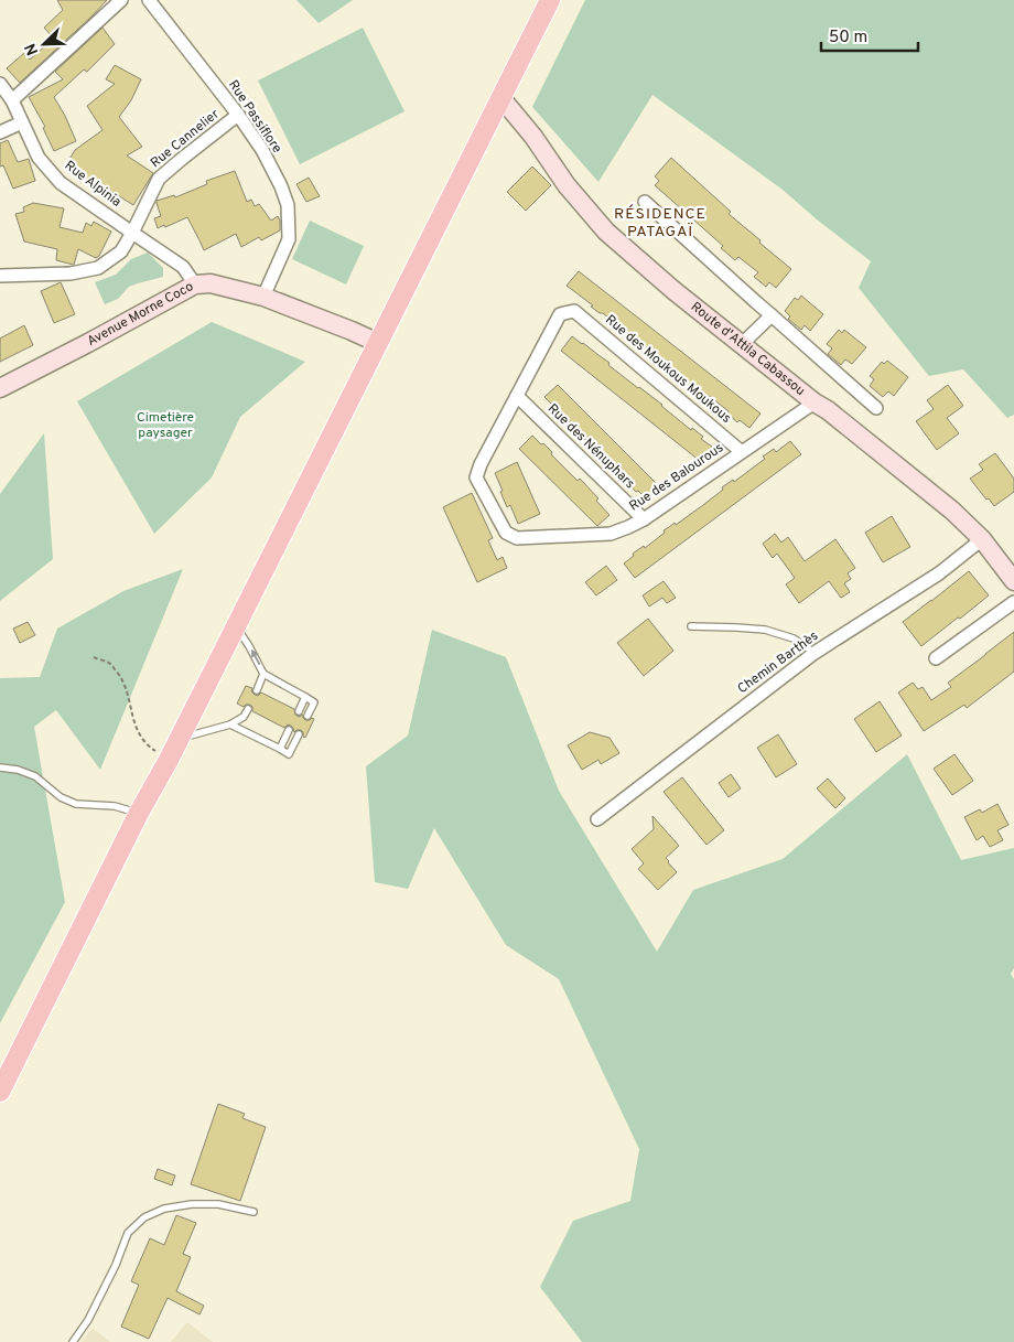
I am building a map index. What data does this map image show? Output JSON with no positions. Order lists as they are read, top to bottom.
{
  "streets": {
    "main road": ["Avenue Morne Coco", "Route d'Attila Cabassou"],
    "street": [
      "Rue Passiflore",
      "Rue Cannelier",
      "Rue Alpinia",
      "Rue des Moukous Moukous",
      "Rue des Nénuphars",
      "Rue des Balourous",
      "Chemin Barthès"
    ]
  },
  "crossings": [
    ["Rue Passiflore", "Rue Cannelier"],
    ["Rue Passiflore", "Avenue Morne Coco"],
    ["Rue Cannelier", "Rue Alpinia"],
    ["Rue Alpinia", "Avenue Morne Coco"],
    ["Route d'Attila Cabassou", "Rue des Balourous"],
    ["Route d'Attila Cabassou", "Chemin Barthès"],
    ["Rue des Moukous Moukous", "Rue des Balourous"],
    ["Rue des Nénuphars", "Rue des Balourous"]
  ],
  "districts": ["RÉSIDENCE PATAGAÏ"],
  "parks": ["Cimetière paysager"],
  "scale_bar": "50 m",
  "north": "bottom left"
}
